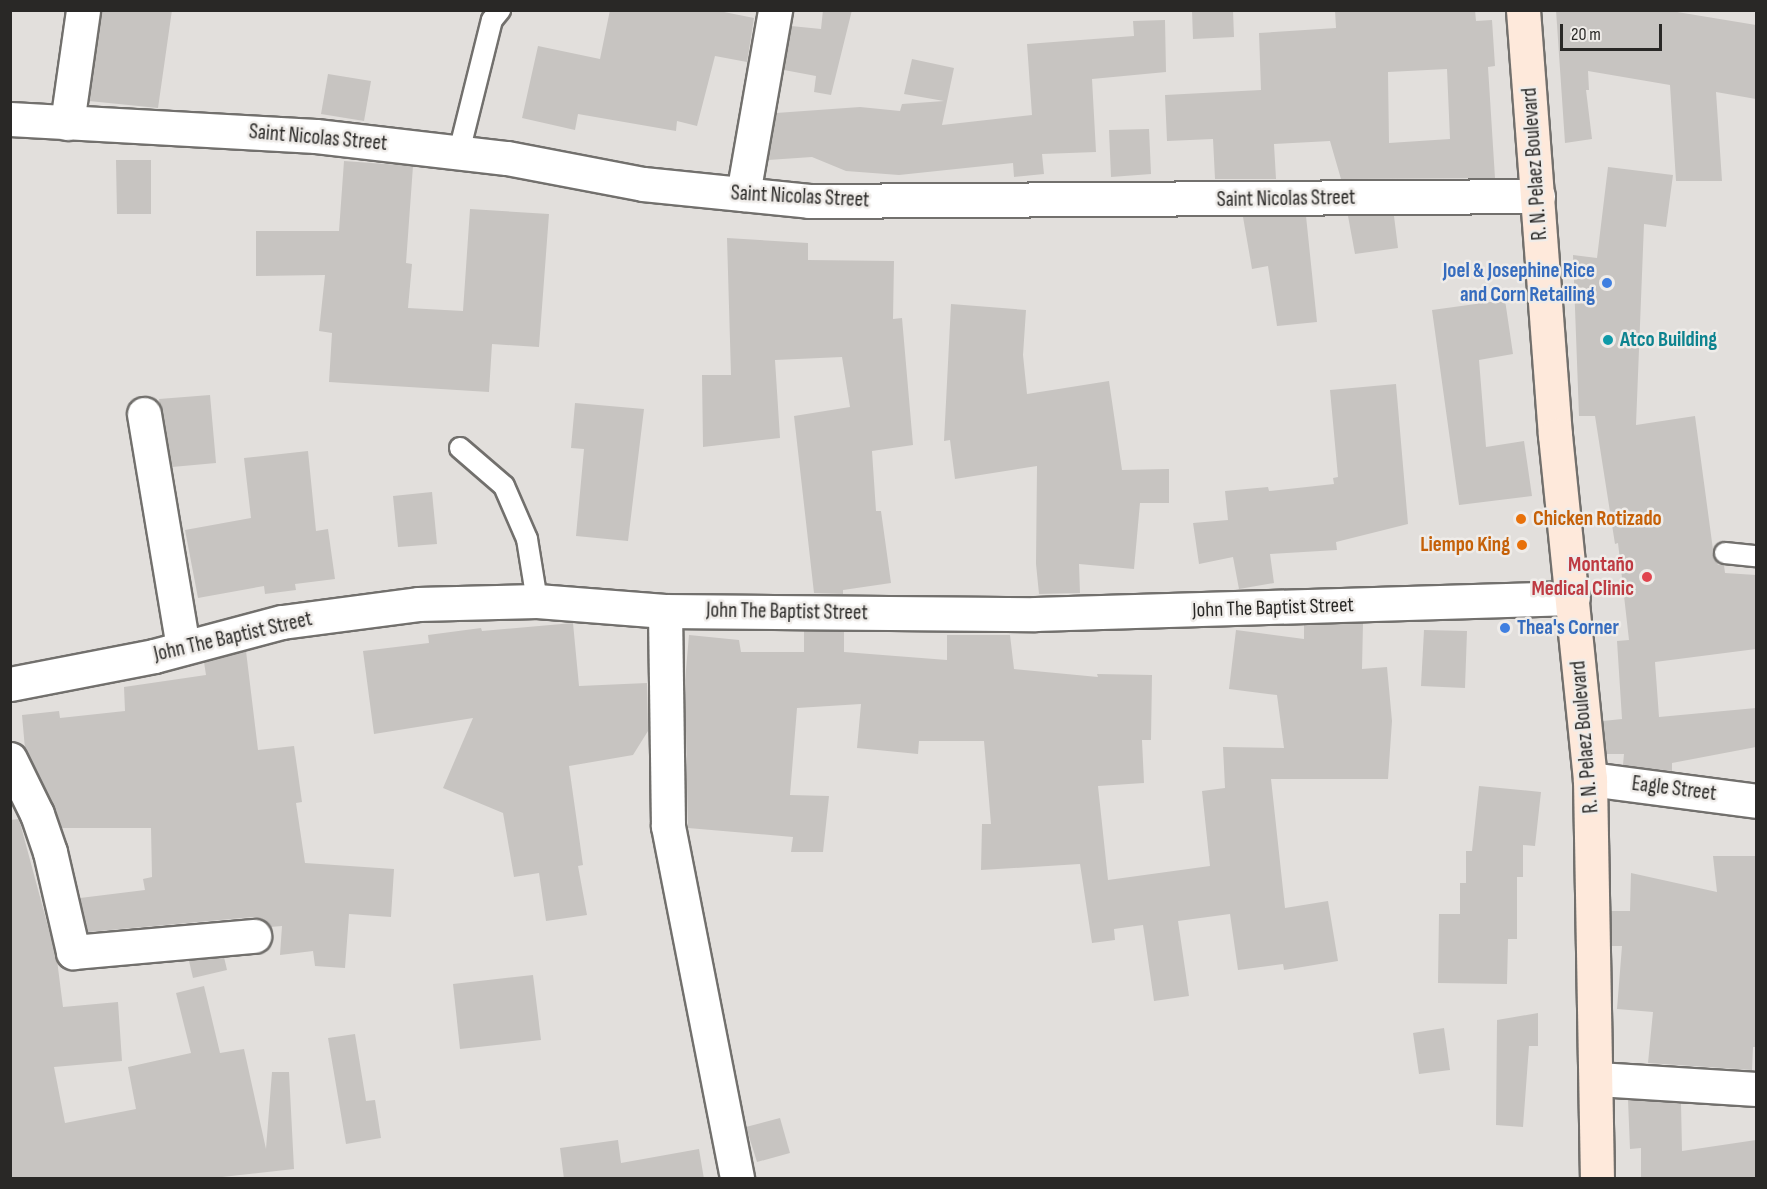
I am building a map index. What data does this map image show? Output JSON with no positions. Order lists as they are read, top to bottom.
{
  "streets": {
    "main road": ["R. N. Pelaez Boulevard"],
    "street": ["Saint Nicolas Street", "John The Baptist Street", "Eagle Street"]
  },
  "crossings": [
    ["Saint Nicolas Street", "R. N. Pelaez Boulevard"],
    ["R. N. Pelaez Boulevard", "John The Baptist Street"],
    ["R. N. Pelaez Boulevard", "Eagle Street"]
  ],
  "places": [
    "Joel & Josephine Rice and Corn Retailing",
    "Atco Building",
    "Chicken Rotizado",
    "Liempo King",
    "Montaño Medical Clinic",
    "Thea's Corner"
  ],
  "scale_bar": "20 m"
}
